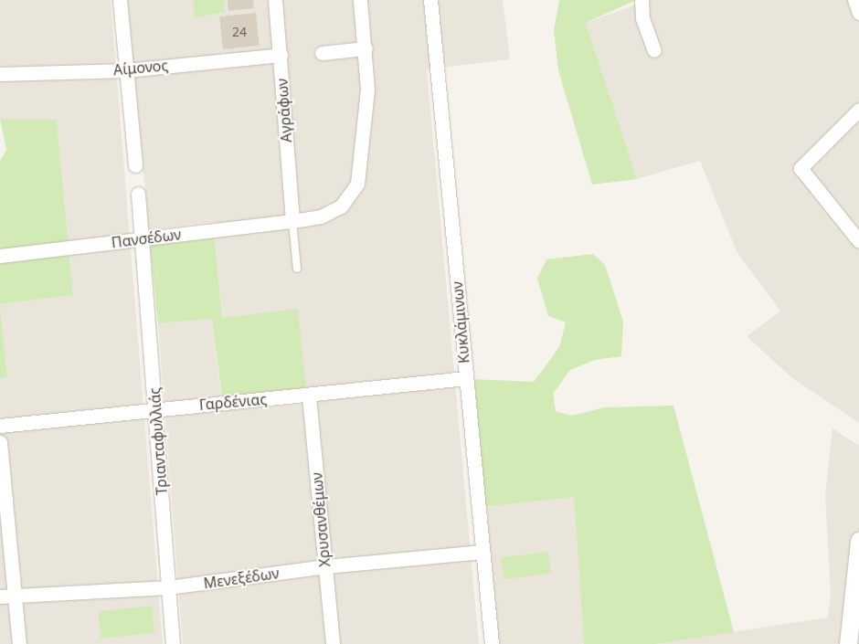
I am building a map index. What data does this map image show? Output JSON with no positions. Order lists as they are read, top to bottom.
{
  "streets": {
    "street": [
      "Αίμονος",
      "Αγράφων",
      "Πανσέδων",
      "Κυκλάμινων",
      "Γαρδένιας",
      "Τριανταφυλλιάς",
      "Χρυσανθέμων",
      "Μενεξέδων"
    ]
  },
  "crossings": [
    ["Αίμονος", "Αγράφων"],
    ["Αγράφων", "Πανσέδων"],
    ["Πανσέδων", "Τριανταφυλλιάς"],
    ["Κυκλάμινων", "Γαρδένιας"],
    ["Κυκλάμινων", "Μενεξέδων"],
    ["Γαρδένιας", "Τριανταφυλλιάς"],
    ["Γαρδένιας", "Χρυσανθέμων"],
    ["Τριανταφυλλιάς", "Μενεξέδων"],
    ["Χρυσανθέμων", "Μενεξέδων"]
  ],
  "house_numbers": ["24"]
}
